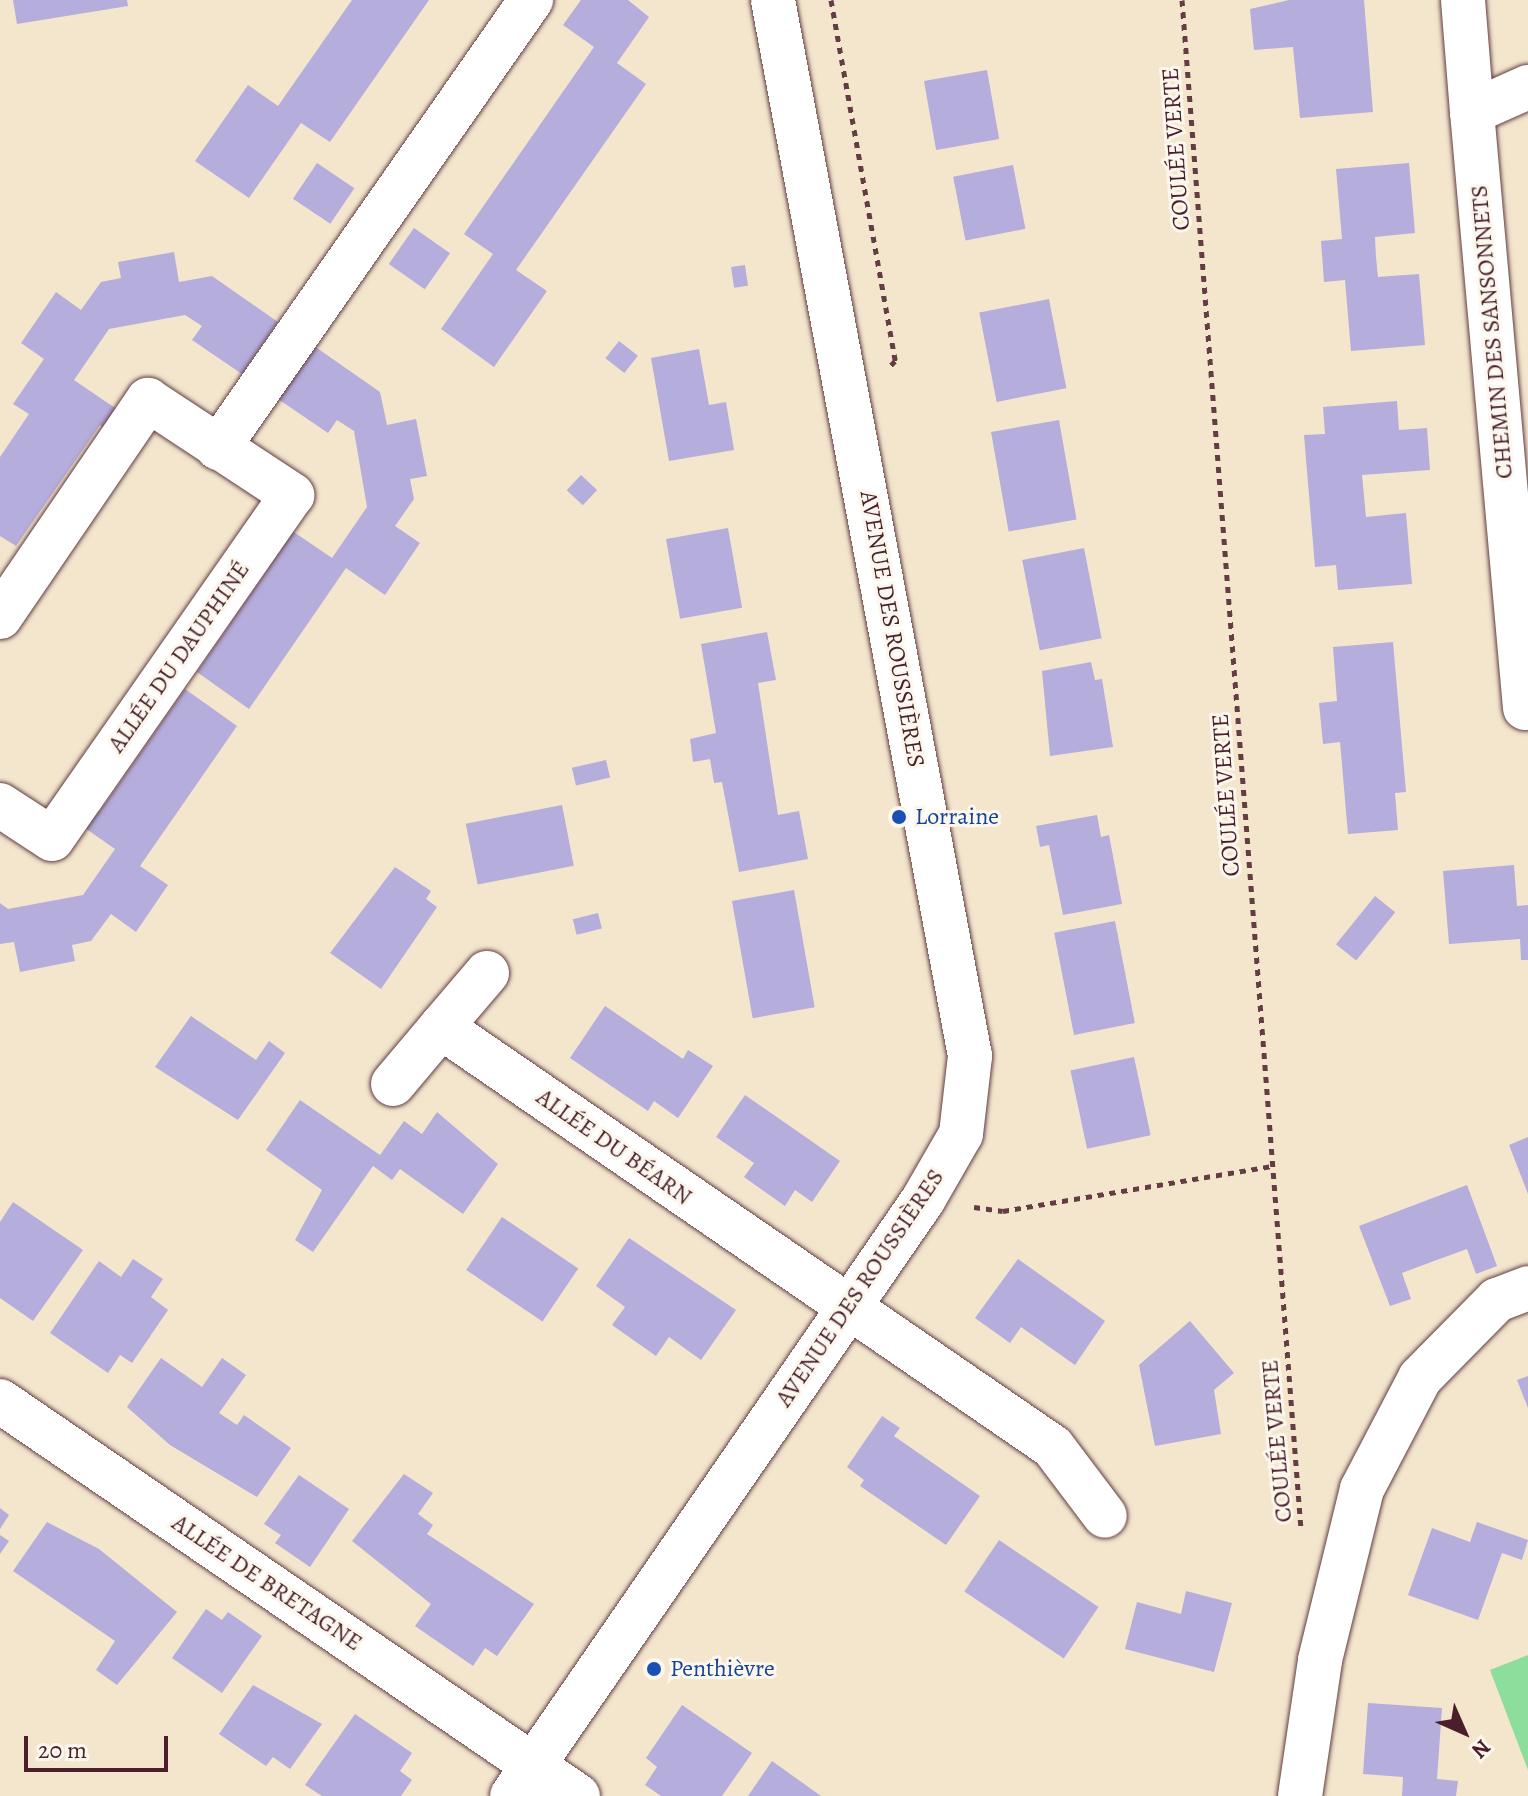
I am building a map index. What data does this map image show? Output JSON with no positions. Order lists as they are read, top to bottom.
{
  "streets": {
    "street": [
      "CHEMIN DES SANSONNETS",
      "AVENUE DES ROUSSIÈRES",
      "ALLÉE DU DAUPHINÉ",
      "ALLÉE DU BÉARN",
      "ALLÉE DE BRETAGNE"
    ],
    "path": ["COULÉE VERTE"]
  },
  "crossings": [
    ["AVENUE DES ROUSSIÈRES", "ALLÉE DU BÉARN"],
    ["AVENUE DES ROUSSIÈRES", "ALLÉE DE BRETAGNE"]
  ],
  "places": ["Lorraine", "Penthièvre"],
  "scale_bar": "20 m",
  "north": "bottom right"
}
